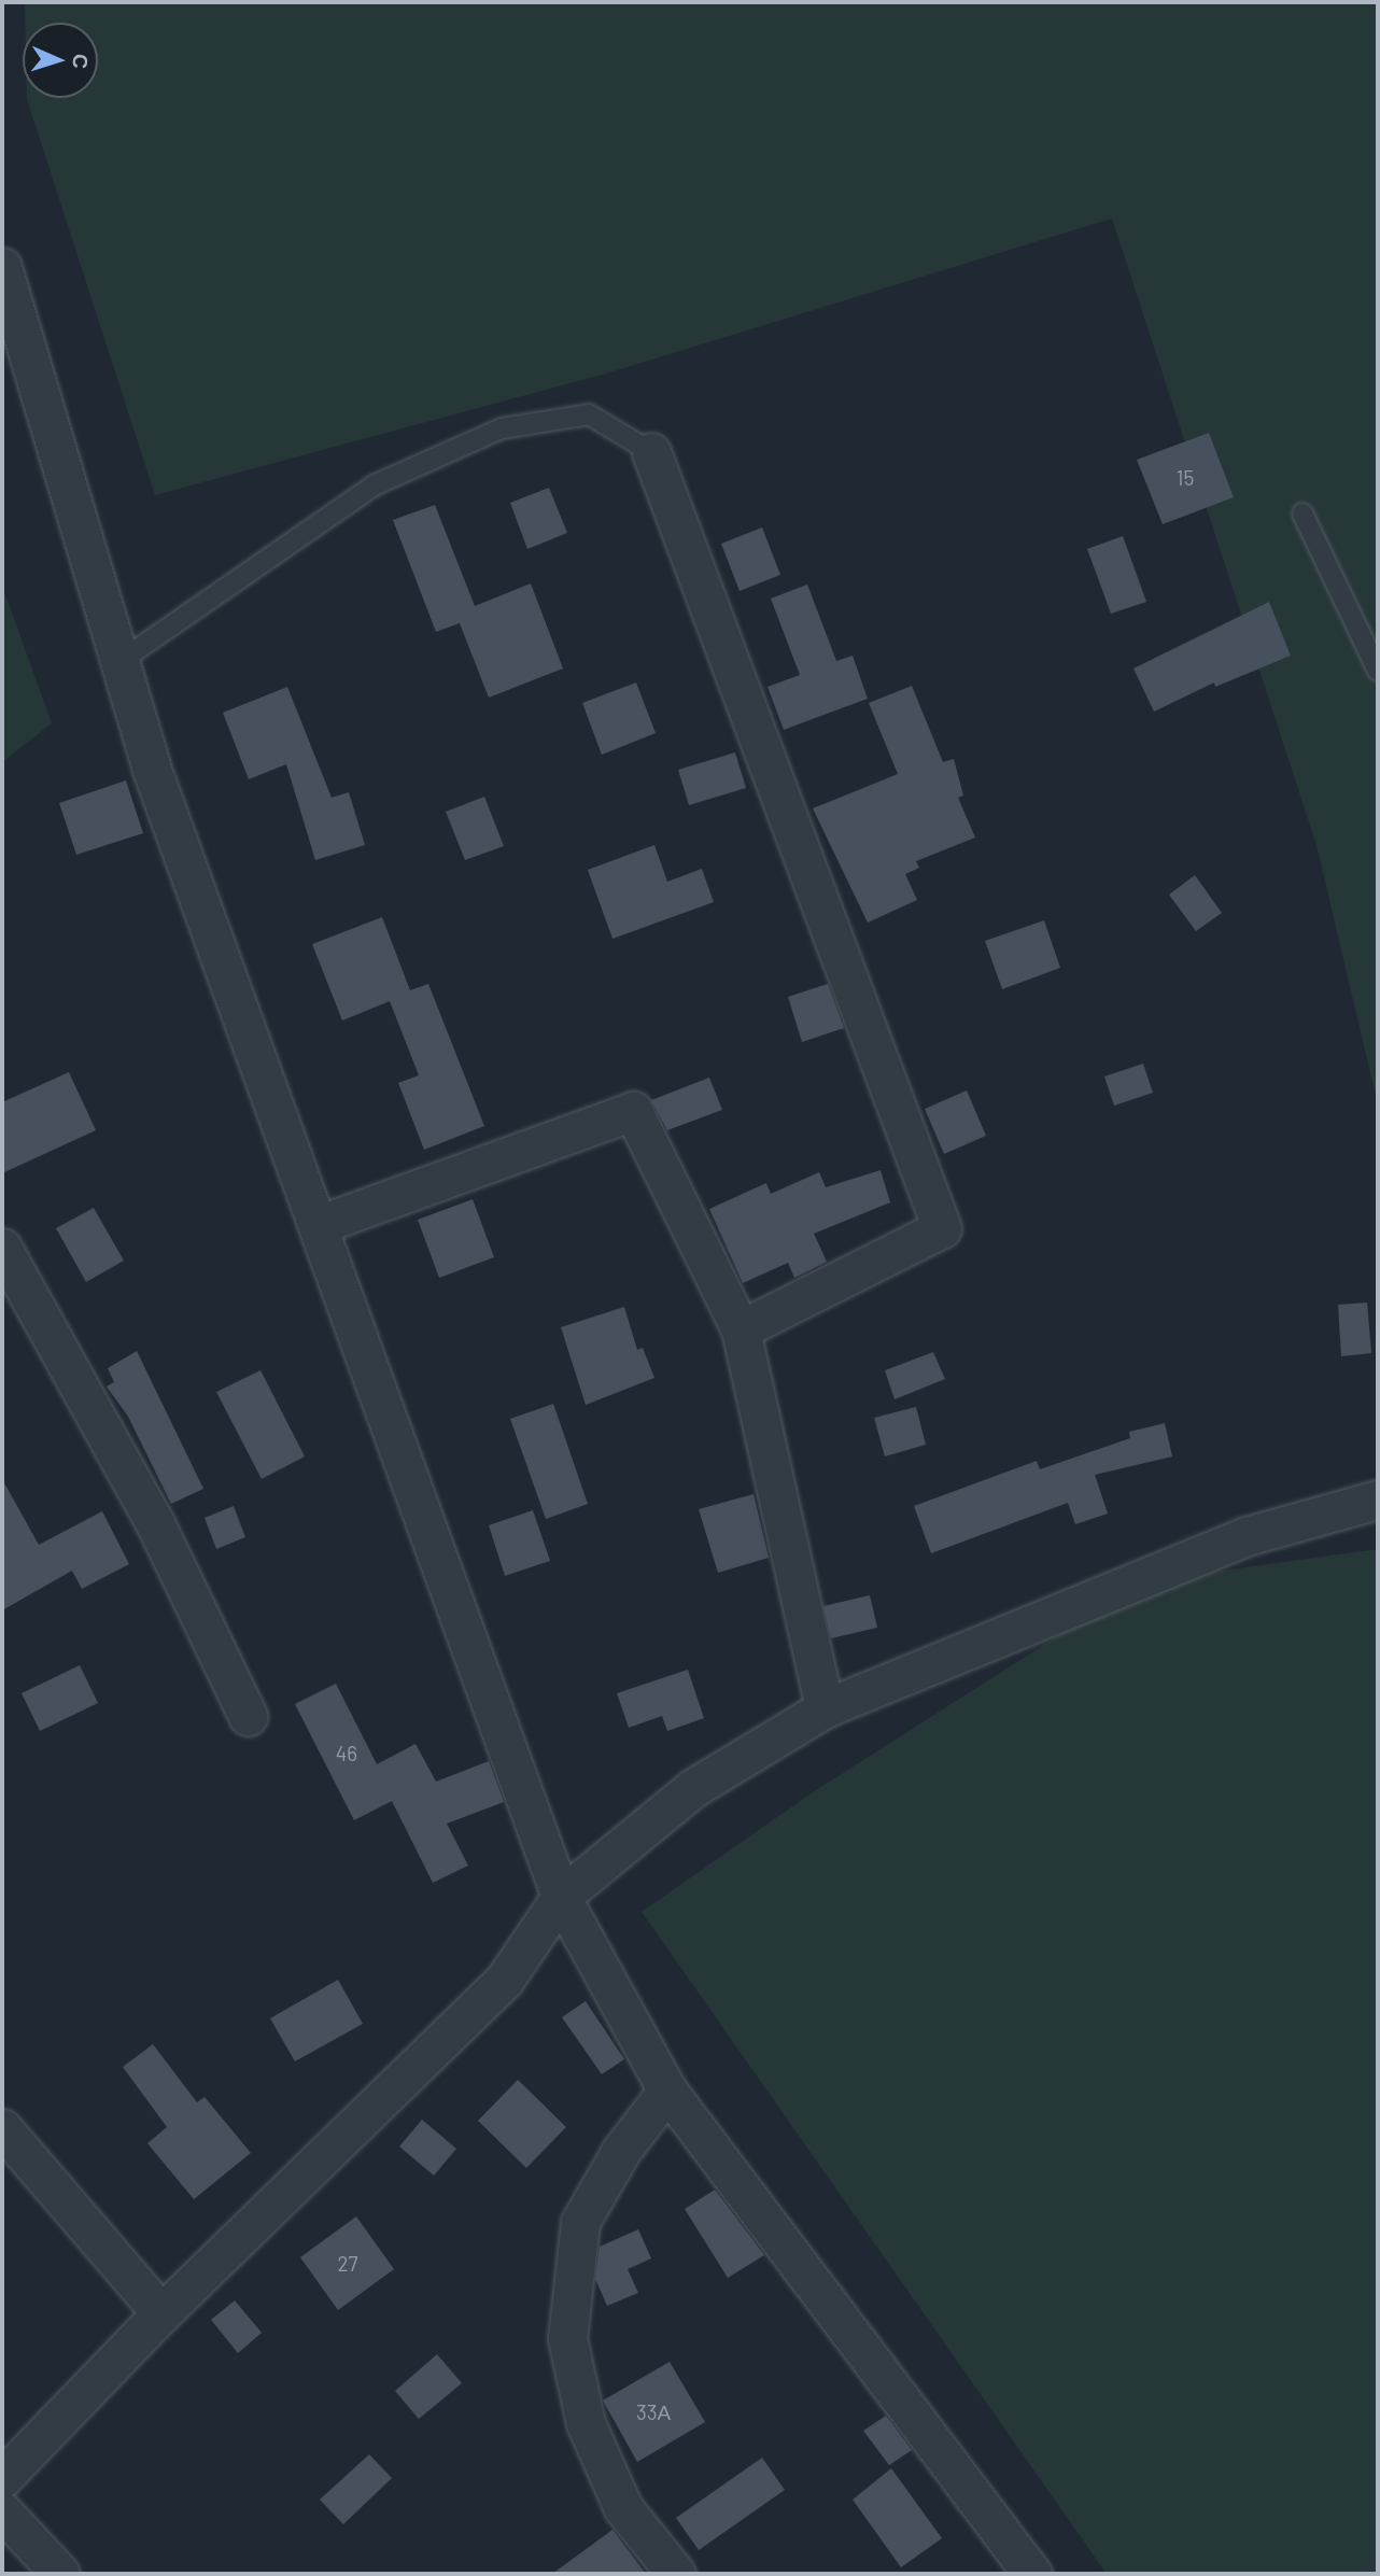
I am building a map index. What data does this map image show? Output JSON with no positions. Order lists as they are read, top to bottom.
{
  "house_numbers": [
    "15",
    "46",
    "27",
    "33А"
  ],
  "north": "right"
}
